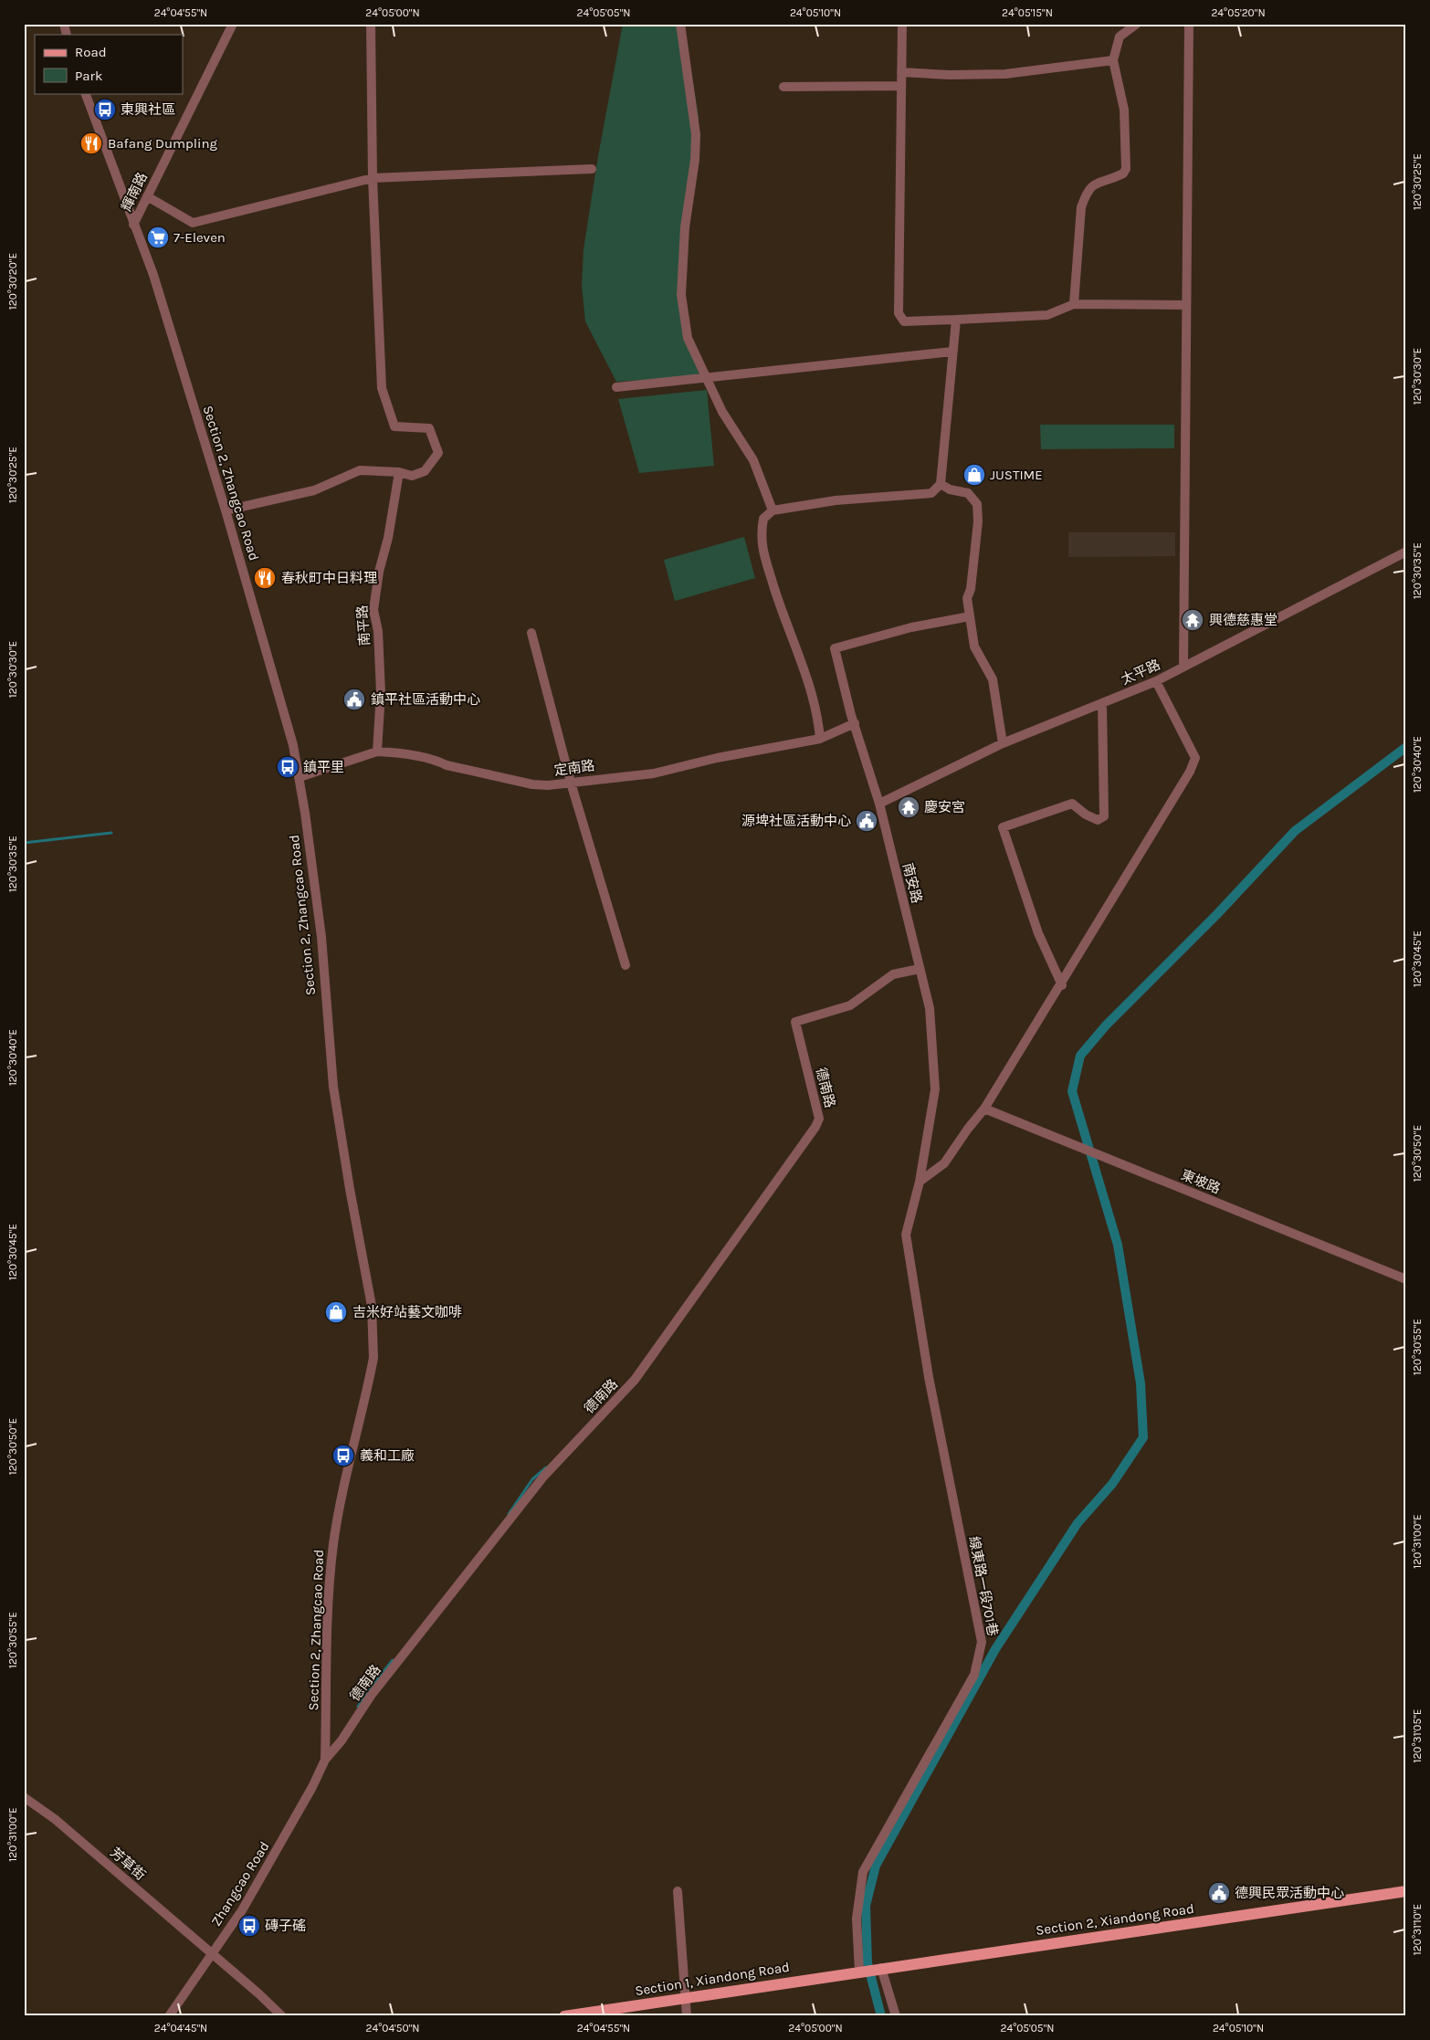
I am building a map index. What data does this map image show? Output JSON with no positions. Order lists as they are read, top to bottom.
{
  "streets": {
    "main road": ["Section 2, Xiandong Road", "Section 1, Xiandong Road"],
    "street": [
      "輝南路",
      "Section 2, Zhangcao Road",
      "南平路",
      "太平路",
      "定南路",
      "南安路",
      "德南路",
      "東坡路",
      "線東路一段701巷",
      "芳草街",
      "Zhangcao Road"
    ]
  },
  "crossings": [
    ["輝南路", "Section 2, Zhangcao Road"],
    ["Section 2, Zhangcao Road", "定南路"],
    ["Section 2, Zhangcao Road", "德南路"],
    ["Section 2, Zhangcao Road", "Zhangcao Road"],
    ["南平路", "定南路"],
    ["太平路", "南安路"],
    ["定南路", "南安路"],
    ["南安路", "德南路"],
    ["南安路", "線東路一段701巷"],
    ["德南路", "Zhangcao Road"],
    ["線東路一段701巷", "Section 2, Xiandong Road"],
    ["線東路一段701巷", "Section 1, Xiandong Road"],
    ["芳草街", "Zhangcao Road"],
    ["Section 2, Xiandong Road", "Section 1, Xiandong Road"]
  ],
  "places": {
    "bus stop": [
      "東興社區",
      "鎮平里",
      "義和工廠",
      "磚子磘"
    ],
    "restaurant": ["Bafang Dumpling", "春秋町中日料理"],
    "supermarket": ["7-Eleven"],
    "shop": ["JUSTIME", "吉米好站藝文咖啡"],
    "temple": ["興德慈惠堂", "慶安宮"],
    "public building": ["鎮平社區活動中心", "源埤社區活動中心", "德興民眾活動中心"]
  },
  "legend": ["Road", "Park"],
  "coordinates": [
    "24°04'55\"N",
    "24°05'00\"N",
    "24°05'05\"N",
    "24°05'10\"N",
    "24°05'15\"N",
    "24°05'20\"N",
    "120°30'25\"E",
    "120°30'20\"E",
    "120°30'30\"E",
    "120°30'35\"E",
    "120°30'40\"E",
    "120°30'45\"E",
    "120°30'50\"E",
    "120°30'55\"E",
    "120°31'00\"E",
    "120°31'05\"E",
    "120°31'10\"E",
    "24°04'45\"N",
    "24°04'50\"N"
  ]
}
